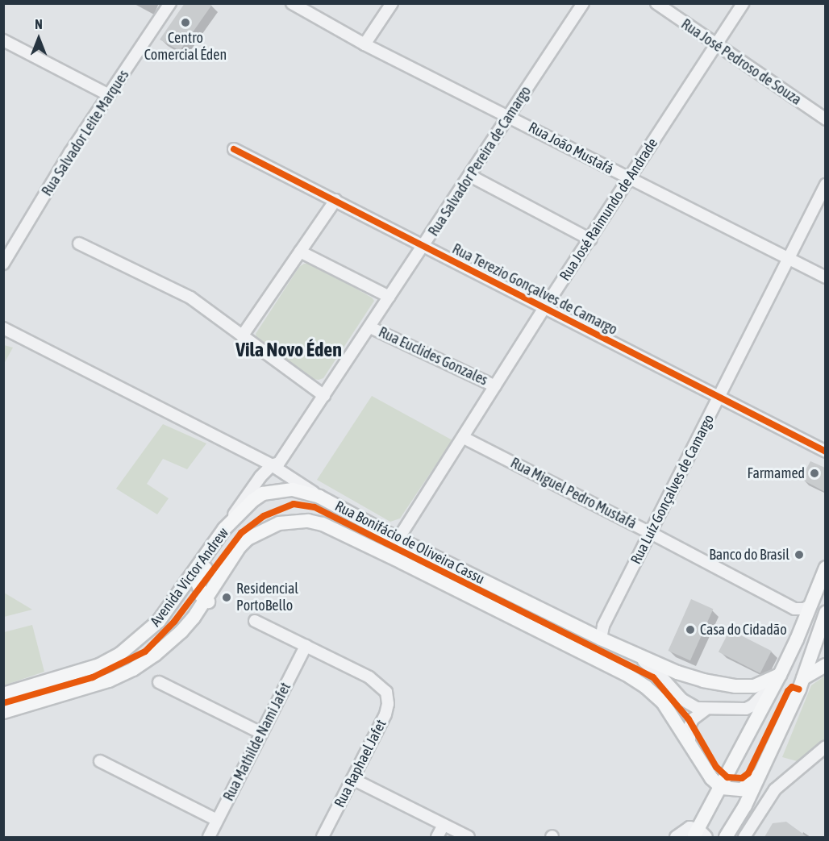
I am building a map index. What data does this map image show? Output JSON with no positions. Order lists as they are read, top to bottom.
{
  "streets": {
    "main road": ["Rua Bonifácio de Oliveira Cassu", "Avenida Victor Andrew"],
    "street": [
      "Rua José Pedroso de Souza",
      "Rua Salvador Leite Marques",
      "Rua João Mustafá",
      "Rua Salvador Pereira de Camargo",
      "Rua José Raimundo de Andrade",
      "Rua Terezio Gonçalves de Camargo",
      "Rua Euclides Gonzales",
      "Rua Luíz Gonçalves de Camargo",
      "Rua Miguel Pedro Mustafá",
      "Rua Mathilde Nami Jafet",
      "Rua Raphael Jafet"
    ]
  },
  "crossings": [
    ["Rua José Pedroso de Souza", "Rua José Raimundo de Andrade"],
    ["Rua João Mustafá", "Rua Salvador Pereira de Camargo"],
    ["Rua João Mustafá", "Rua José Raimundo de Andrade"],
    ["Rua João Mustafá", "Rua Luíz Gonçalves de Camargo"],
    ["Rua Salvador Pereira de Camargo", "Rua Terezio Gonçalves de Camargo"],
    ["Rua Salvador Pereira de Camargo", "Rua Euclides Gonzales"],
    ["Rua Salvador Pereira de Camargo", "Rua Bonifácio de Oliveira Cassu"],
    ["Rua Salvador Pereira de Camargo", "Avenida Victor Andrew"],
    ["Rua José Raimundo de Andrade", "Rua Terezio Gonçalves de Camargo"],
    ["Rua José Raimundo de Andrade", "Rua Euclides Gonzales"],
    ["Rua José Raimundo de Andrade", "Rua Miguel Pedro Mustafá"],
    ["Rua José Raimundo de Andrade", "Rua Bonifácio de Oliveira Cassu"],
    ["Rua Terezio Gonçalves de Camargo", "Rua Luíz Gonçalves de Camargo"],
    ["Rua Luíz Gonçalves de Camargo", "Rua Miguel Pedro Mustafá"],
    ["Rua Luíz Gonçalves de Camargo", "Rua Bonifácio de Oliveira Cassu"],
    ["Rua Bonifácio de Oliveira Cassu", "Avenida Victor Andrew"],
    ["Rua Mathilde Nami Jafet", "Rua Raphael Jafet"]
  ],
  "districts": ["Vila Novo Éden"],
  "places": [
    "Centro Comercial Éden",
    "Farmamed",
    "Banco do Brasil",
    "Residencial PortoBello",
    "Casa do Cidadão"
  ],
  "north": "top"
}
